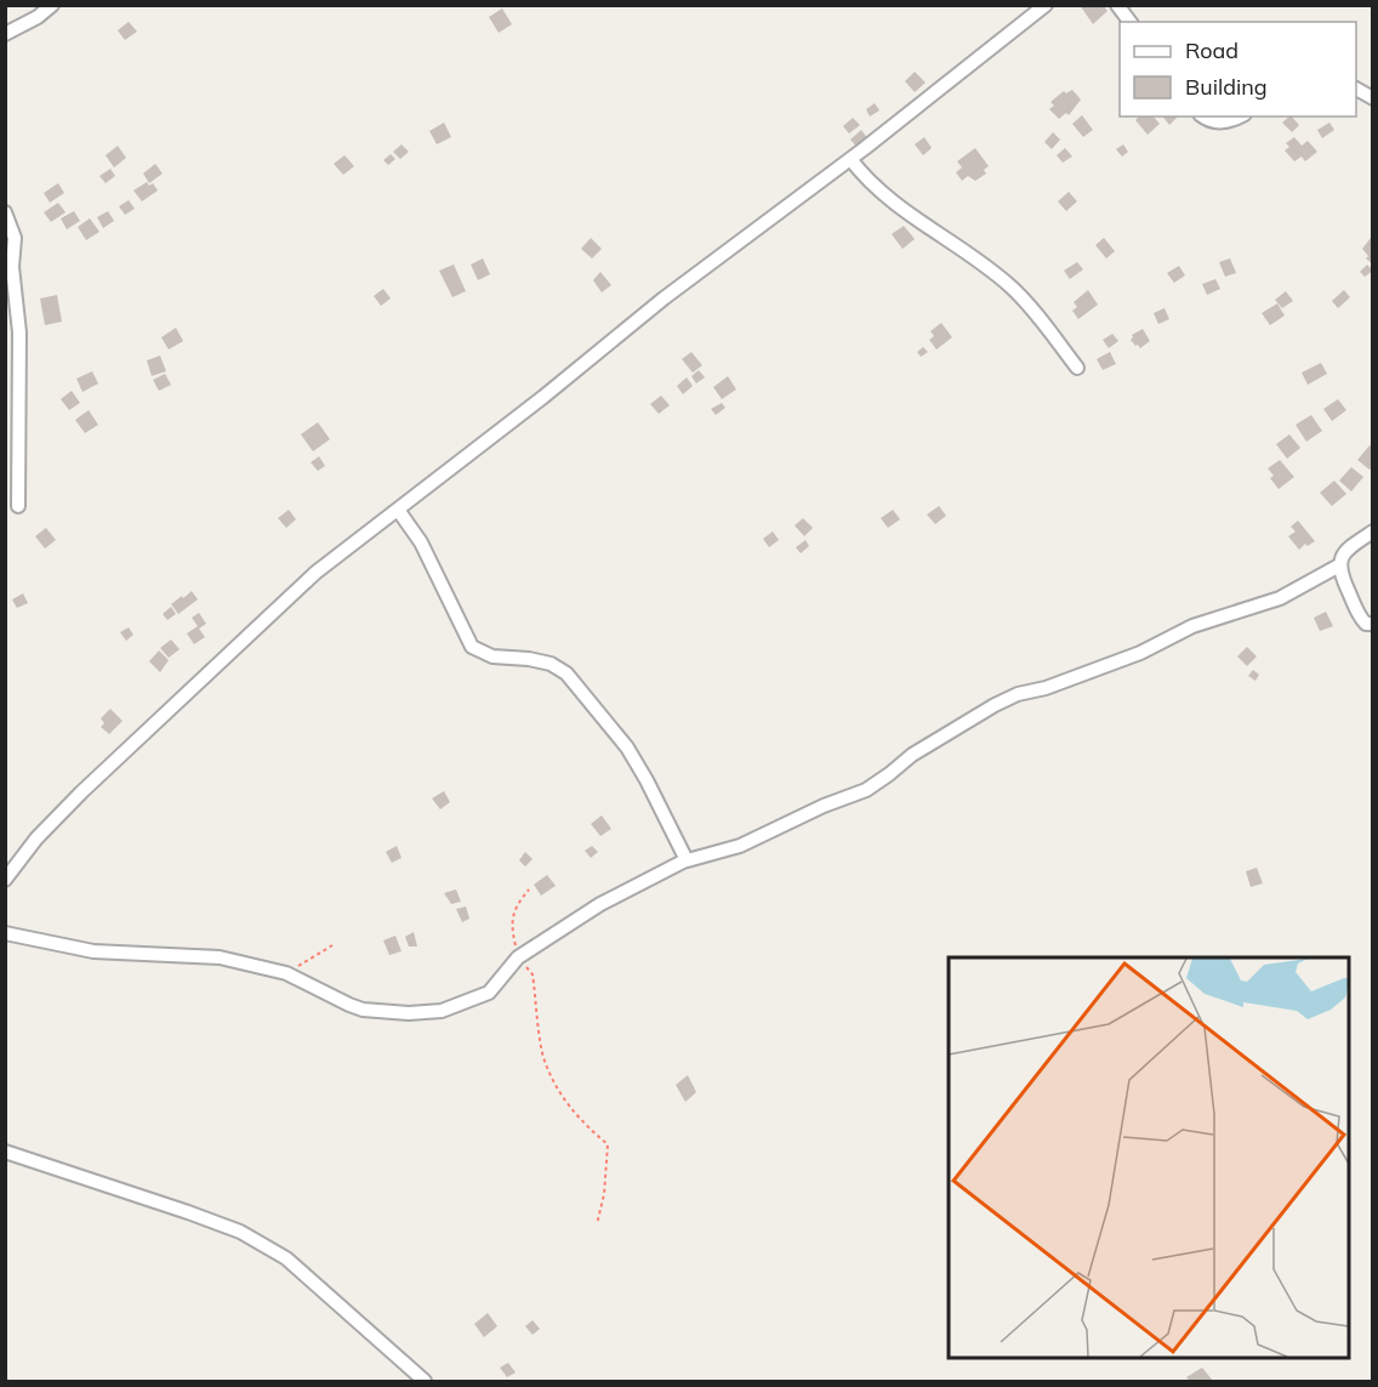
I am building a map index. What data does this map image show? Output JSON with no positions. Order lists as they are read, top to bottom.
{
  "legend": ["Road", "Building"]
}
